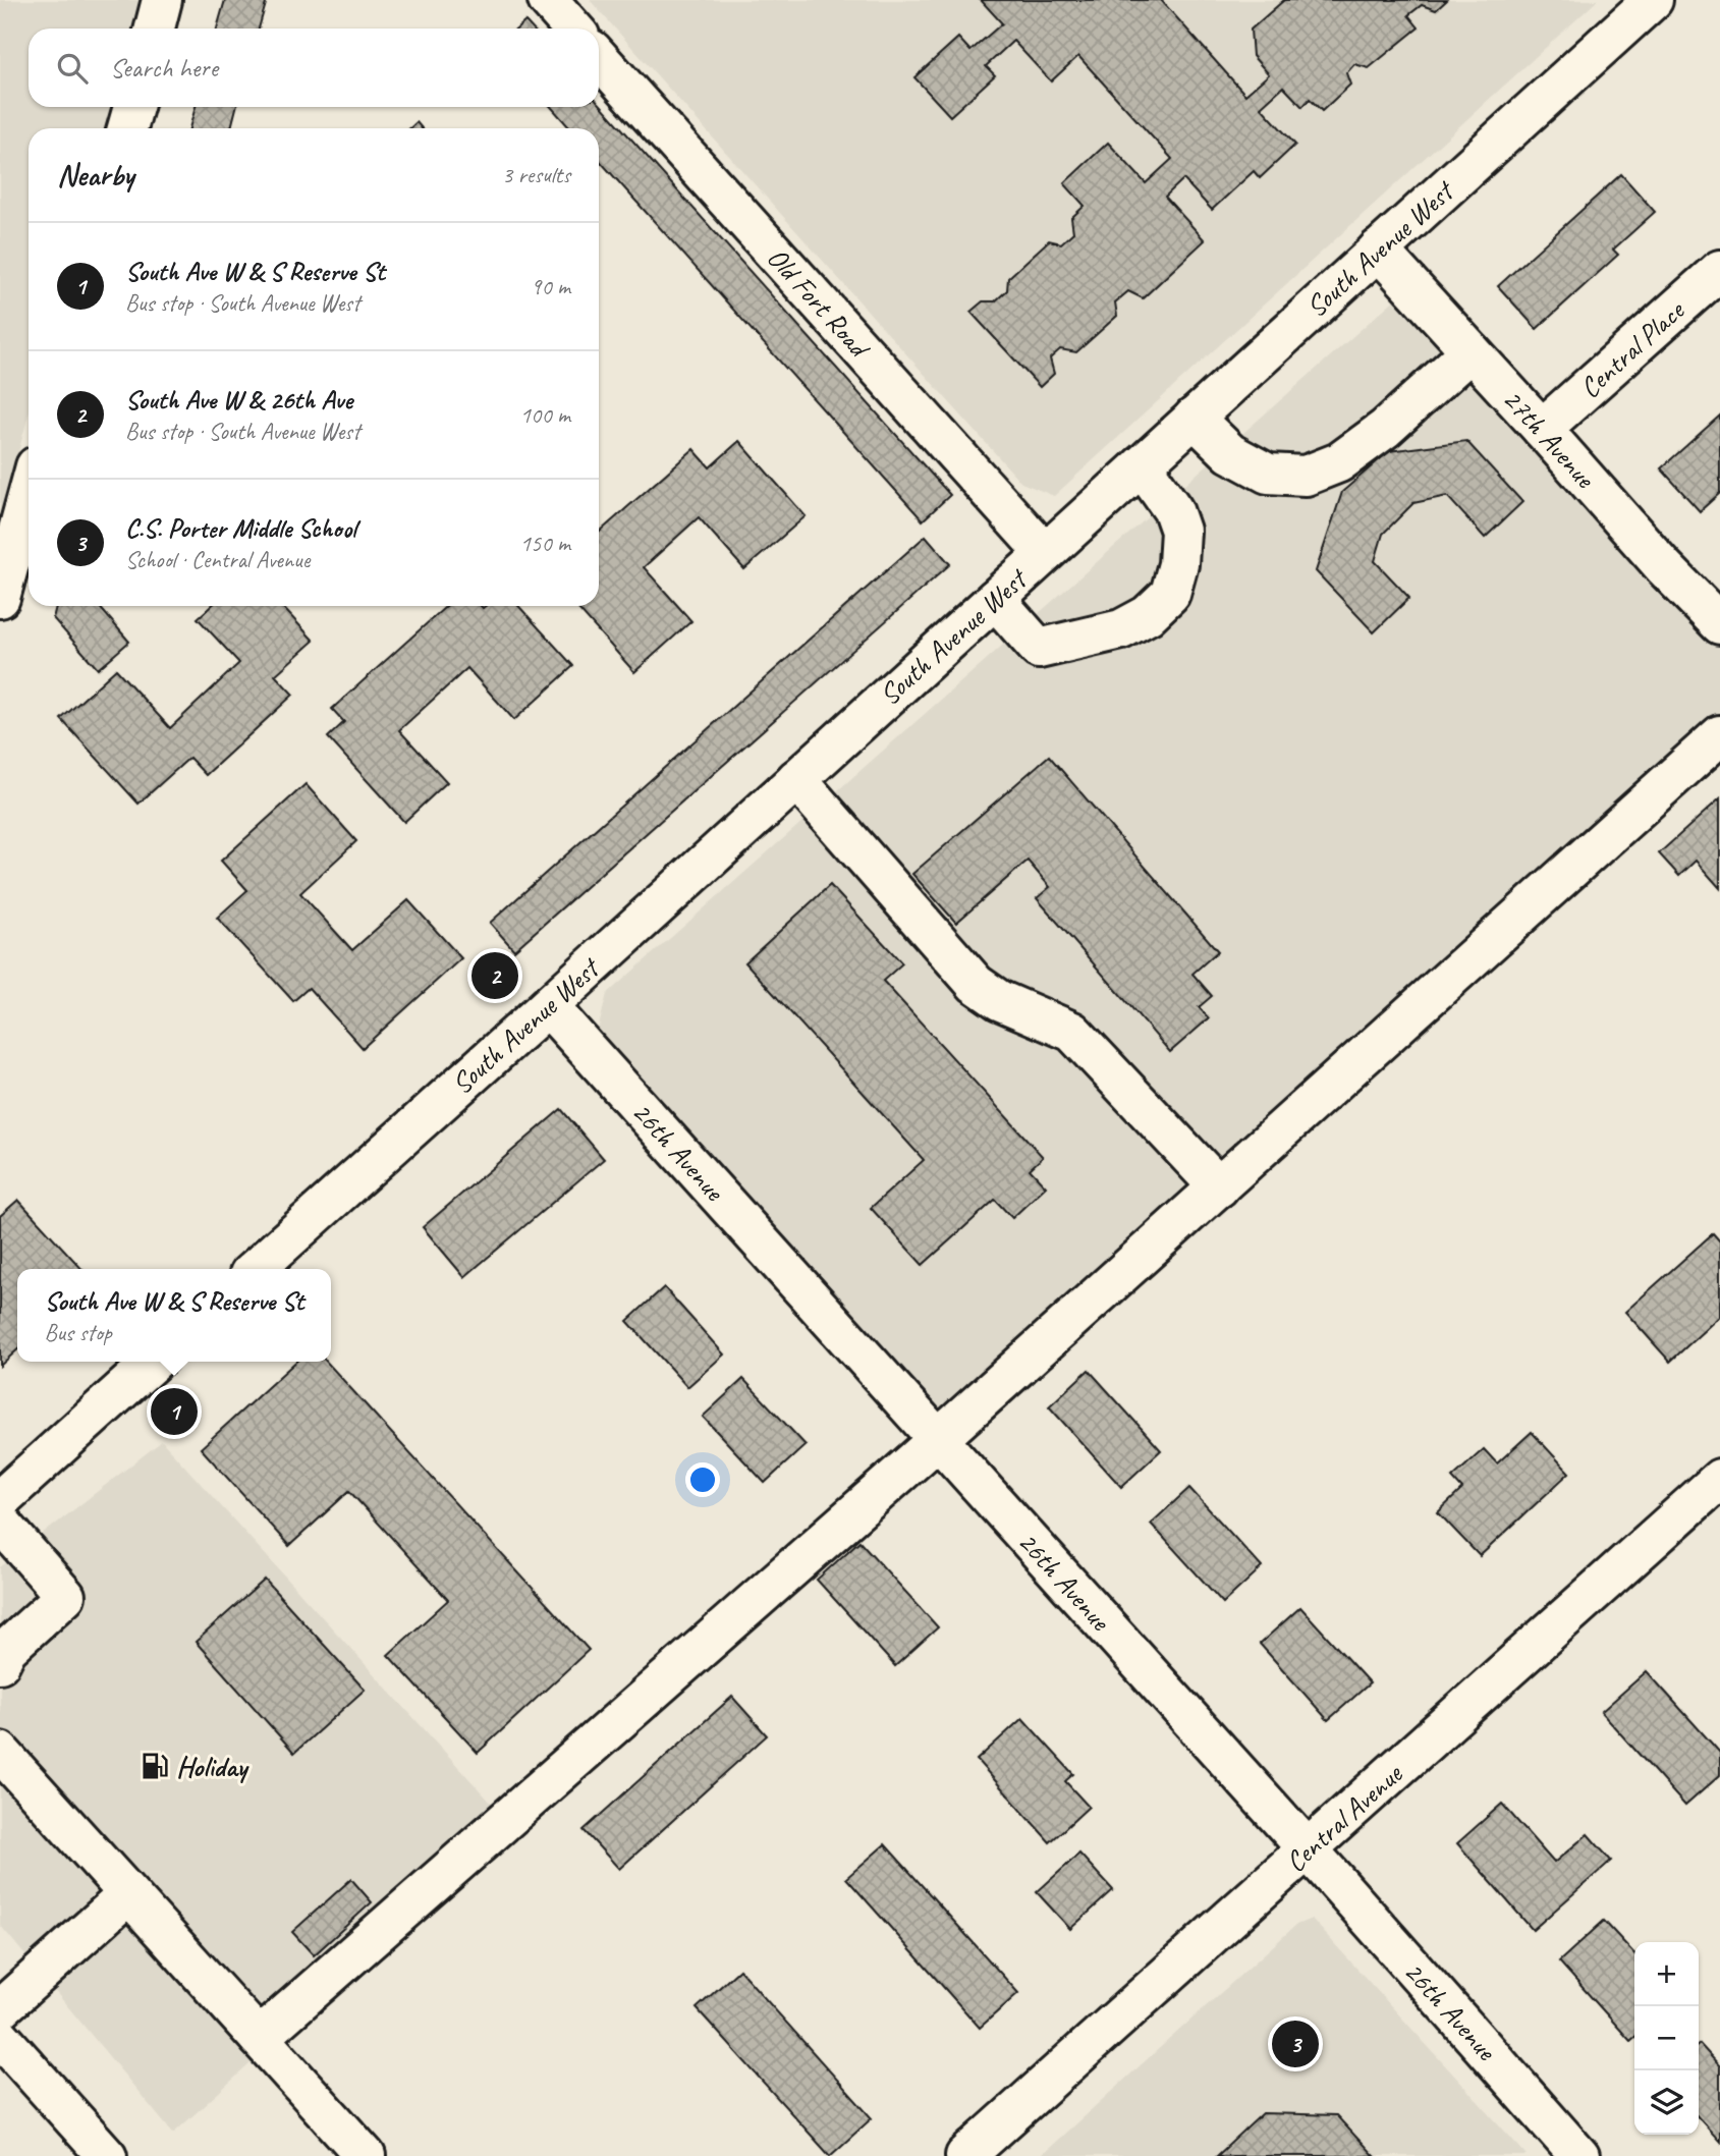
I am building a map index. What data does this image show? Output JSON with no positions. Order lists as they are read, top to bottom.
{
  "streets": {
    "main road": [
      "South Avenue West",
      "Old Fort Road",
      "Central Place",
      "27th Avenue",
      "26th Avenue",
      "Central Avenue"
    ]
  },
  "crossings": [
    ["South Avenue West", "Old Fort Road"],
    ["South Avenue West", "27th Avenue"],
    ["South Avenue West", "26th Avenue"],
    ["Central Place", "27th Avenue"],
    ["26th Avenue", "Central Avenue"]
  ],
  "places": {
    "fuel station": ["Holiday"]
  },
  "page": {
    "search": "Search here",
    "heading": ["Nearby", "3 results"],
    "list": [
      {
        "mark": "1",
        "name": "South Ave W & S Reserve St",
        "note": "Bus stop · South Avenue West",
        "value": "90 m"
      },
      {
        "mark": "2",
        "name": "South Ave W & 26th Ave",
        "note": "Bus stop · South Avenue West",
        "value": "100 m"
      },
      {
        "mark": "3",
        "name": "C.S. Porter Middle School",
        "note": "School · Central Avenue",
        "value": "150 m"
      }
    ],
    "pins": ["2", "1", "3"],
    "popup": ["South Ave W & S Reserve St", "Bus stop"],
    "map_buttons": ["+", "−"]
  }
}
